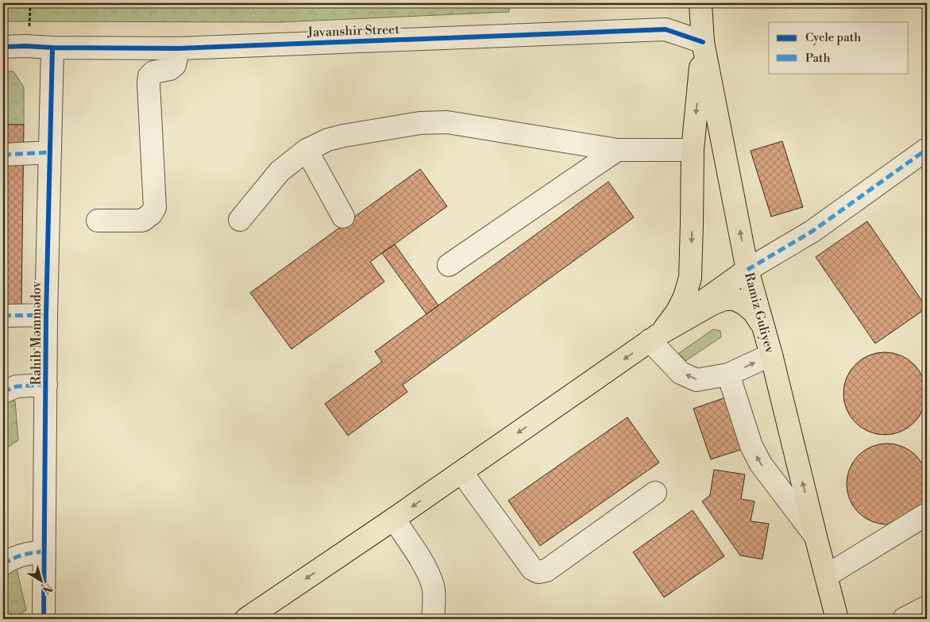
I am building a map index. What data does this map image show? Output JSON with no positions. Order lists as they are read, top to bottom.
{
  "streets": {
    "main road": ["Ramiz Guliyev"],
    "street": ["Javanshir Street", "Rahib Məmmədov"]
  },
  "crossings": [
    ["Javanshir Street", "Ramiz Guliyev"],
    ["Javanshir Street", "Rahib Məmmədov"]
  ],
  "one_way": ["Ramiz Guliyev"],
  "legend": ["Cycle path", "Path"],
  "north": "bottom right"
}
